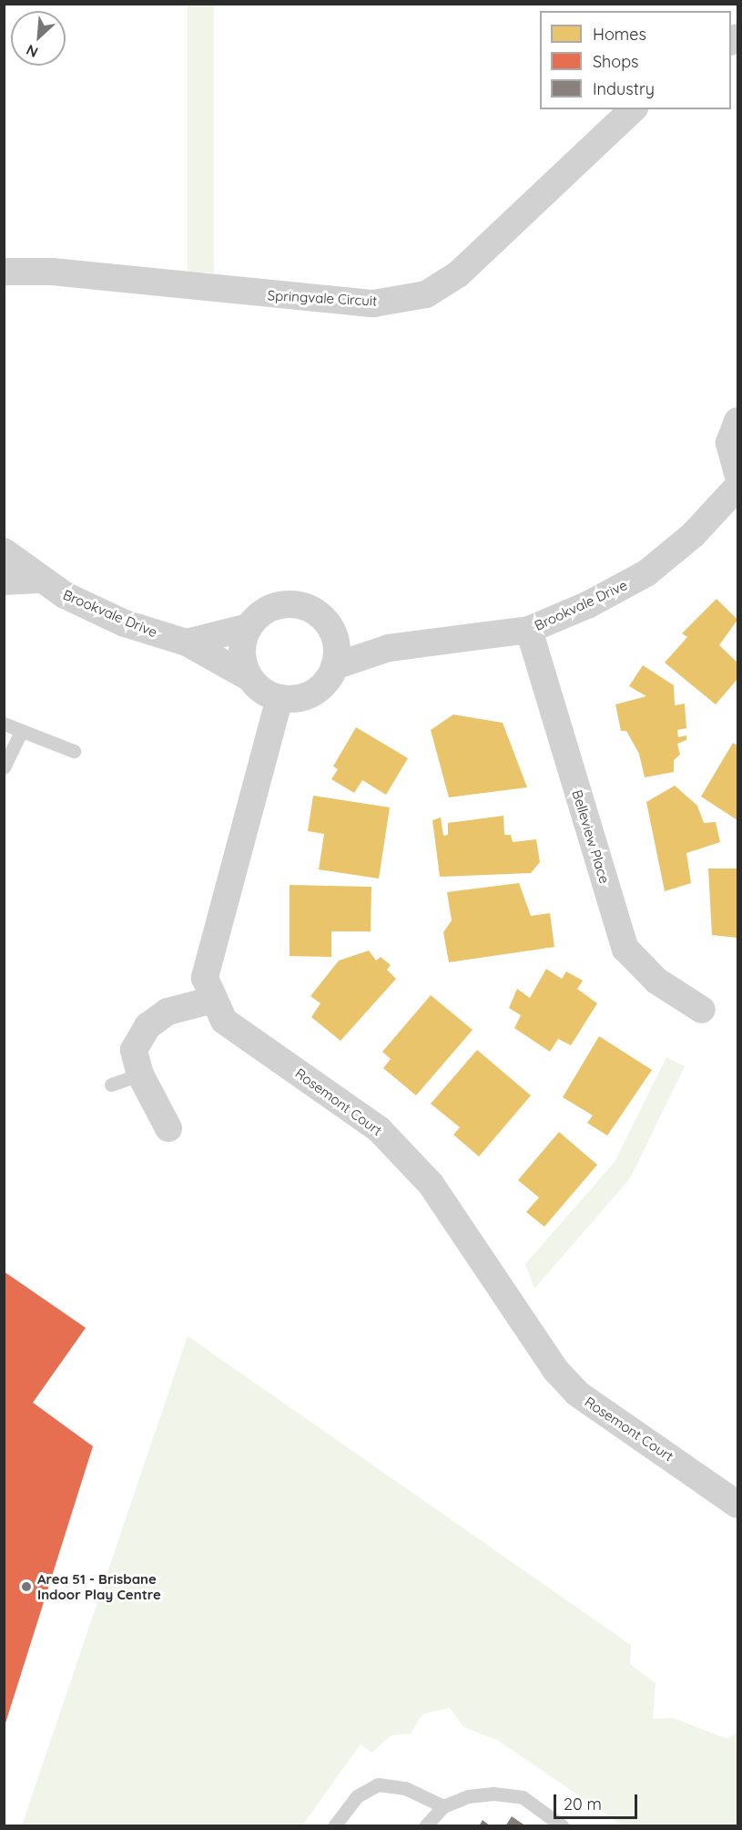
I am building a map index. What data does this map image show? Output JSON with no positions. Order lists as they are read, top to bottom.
{
  "streets": {
    "street": [
      "Springvale Circuit",
      "Brookvale Drive",
      "Belleview Place",
      "Rosemont Court"
    ]
  },
  "crossings": [
    ["Brookvale Drive", "Belleview Place"],
    ["Brookvale Drive", "Rosemont Court"]
  ],
  "places": ["Area 51 - Brisbane Indoor Play Centre"],
  "legend": ["Homes", "Shops", "Industry"],
  "scale_bar": "20 m",
  "north": "bottom left"
}
